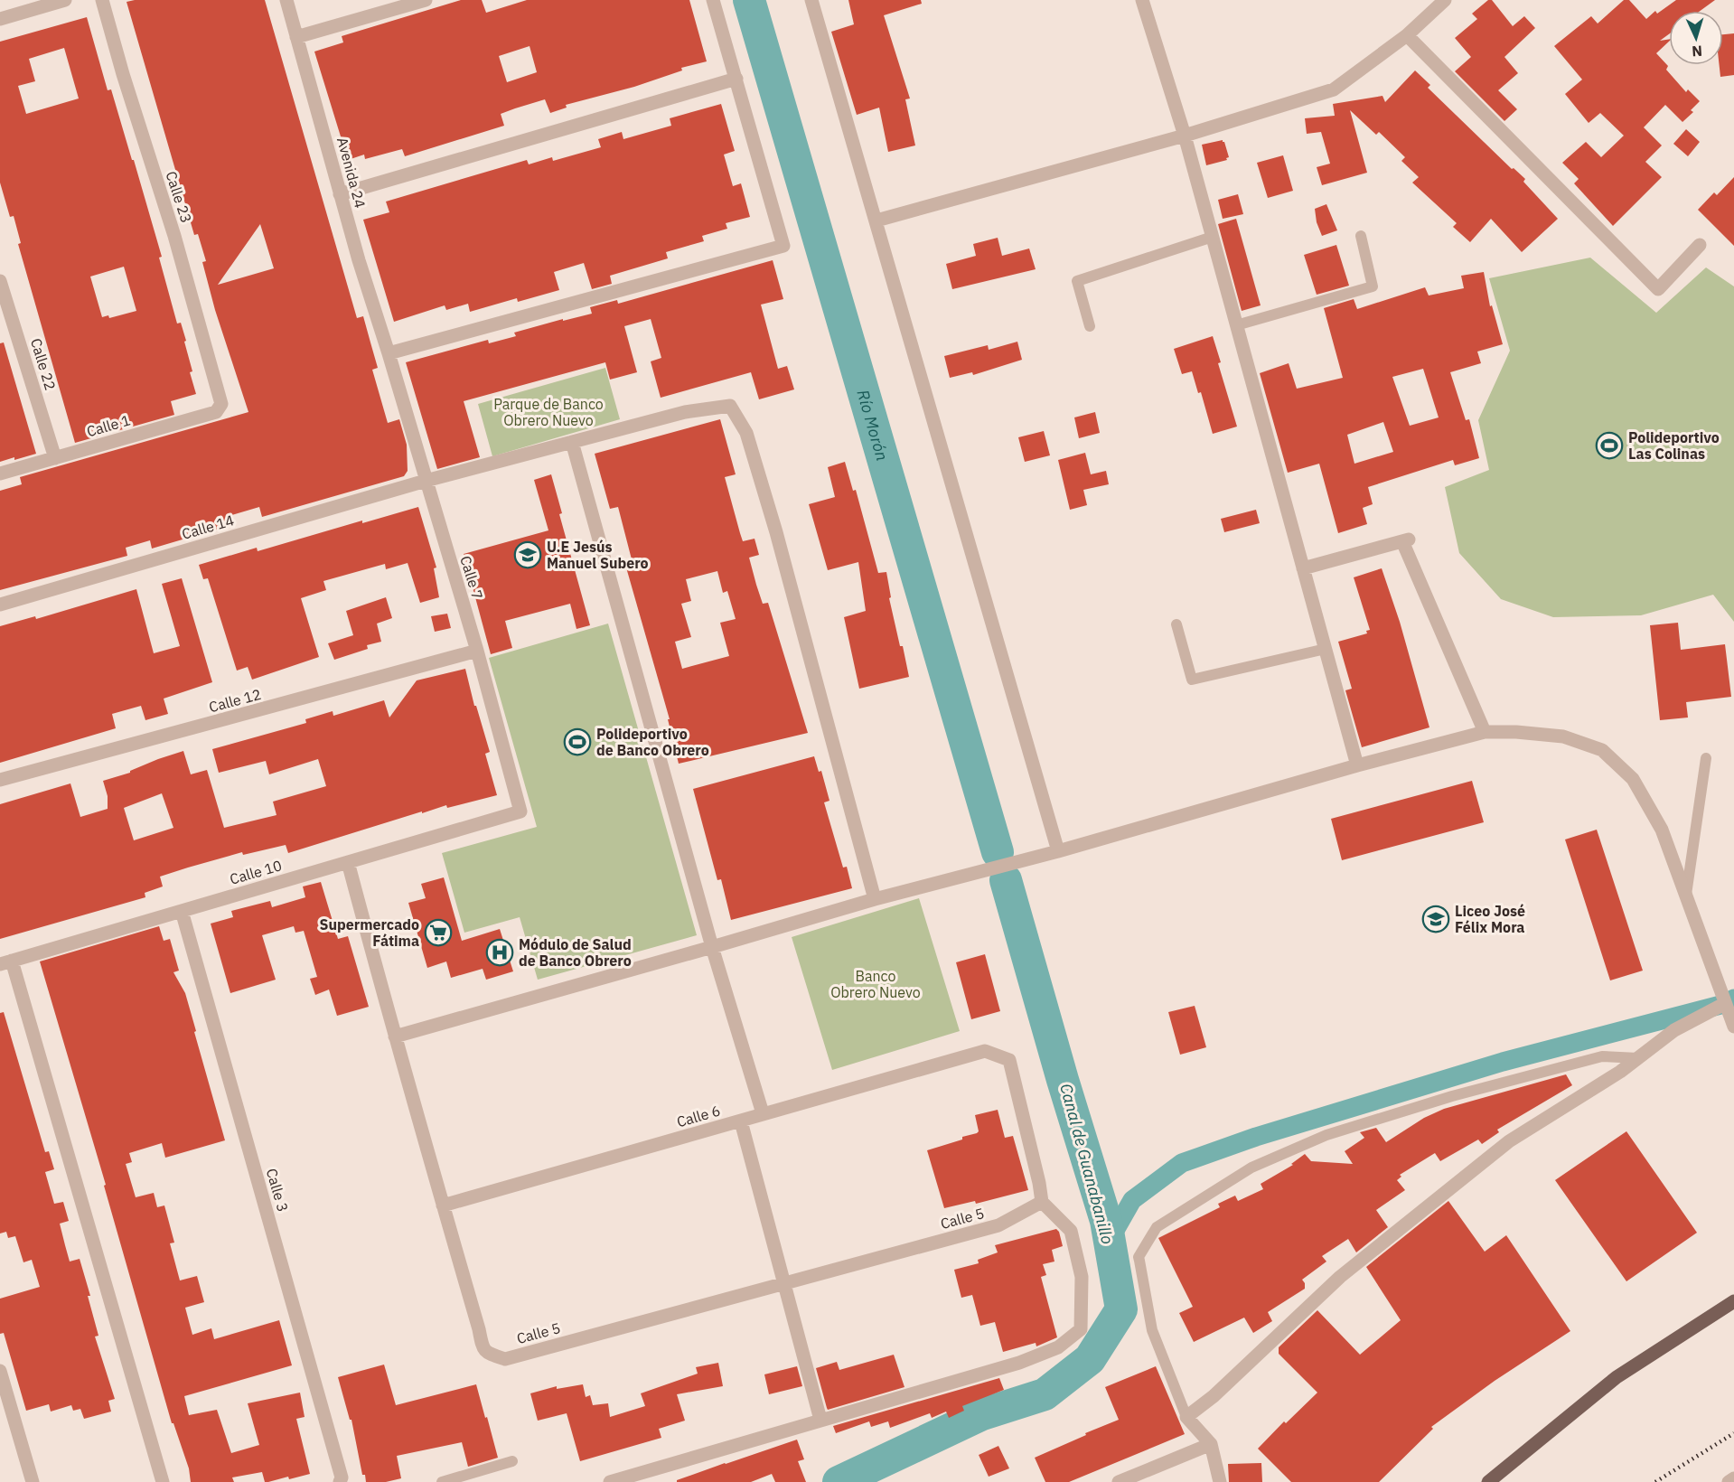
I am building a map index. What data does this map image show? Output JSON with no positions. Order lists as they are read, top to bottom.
{
  "streets": {
    "street": [
      "Avenida 24",
      "Calle 23",
      "Calle 22",
      "Calle 1",
      "Calle 14",
      "Calle 7",
      "Calle 12",
      "Calle 10",
      "Calle 6",
      "Calle 3",
      "Calle 5"
    ]
  },
  "crossings": [
    ["Avenida 24", "Calle 7"],
    ["Calle 23", "Calle 1"],
    ["Calle 22", "Calle 1"],
    ["Calle 14", "Calle 7"],
    ["Calle 7", "Calle 12"],
    ["Calle 7", "Calle 10"],
    ["Calle 10", "Calle 3"],
    ["Calle 10", "Calle 5"],
    ["Calle 6", "Calle 5"]
  ],
  "water": ["Río Morón", "Canal de Guanabanillo"],
  "parks": ["Parque de Banco Obrero Nuevo", "Banco Obrero Nuevo"],
  "places": {
    "sports": ["Polideportivo Las Colinas", "Polideportivo de Banco Obrero"],
    "school or university": ["U.E Jesús Manuel Subero", "Liceo José Félix Mora"],
    "supermarket": ["Supermercado Fátima"],
    "hospital": ["Módulo de Salud de Banco Obrero"]
  },
  "north": "bottom"
}
